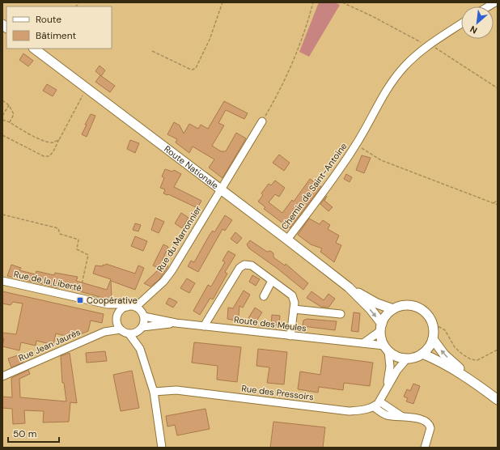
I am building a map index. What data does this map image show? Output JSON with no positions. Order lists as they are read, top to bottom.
{
  "streets": {
    "main road": ["Route Nationale"],
    "street": [
      "Chemin de Saint-Antoine",
      "Rue du Marronnier",
      "Rue de la Liberté",
      "Route des Meules",
      "Rue Jean Jaurès",
      "Rue des Pressoirs"
    ]
  },
  "crossings": [
    ["Route Nationale", "Chemin de Saint-Antoine"],
    ["Route Nationale", "Rue du Marronnier"],
    ["Rue du Marronnier", "Rue de la Liberté"],
    ["Rue du Marronnier", "Route des Meules"],
    ["Rue du Marronnier", "Rue Jean Jaurès"],
    ["Rue de la Liberté", "Route des Meules"],
    ["Rue de la Liberté", "Rue Jean Jaurès"],
    ["Route des Meules", "Rue Jean Jaurès"]
  ],
  "places": {
    "transit": ["Coopérative"]
  },
  "legend": ["Route", "Bâtiment"],
  "scale_bar": "50 m",
  "north": "bottom left"
}
